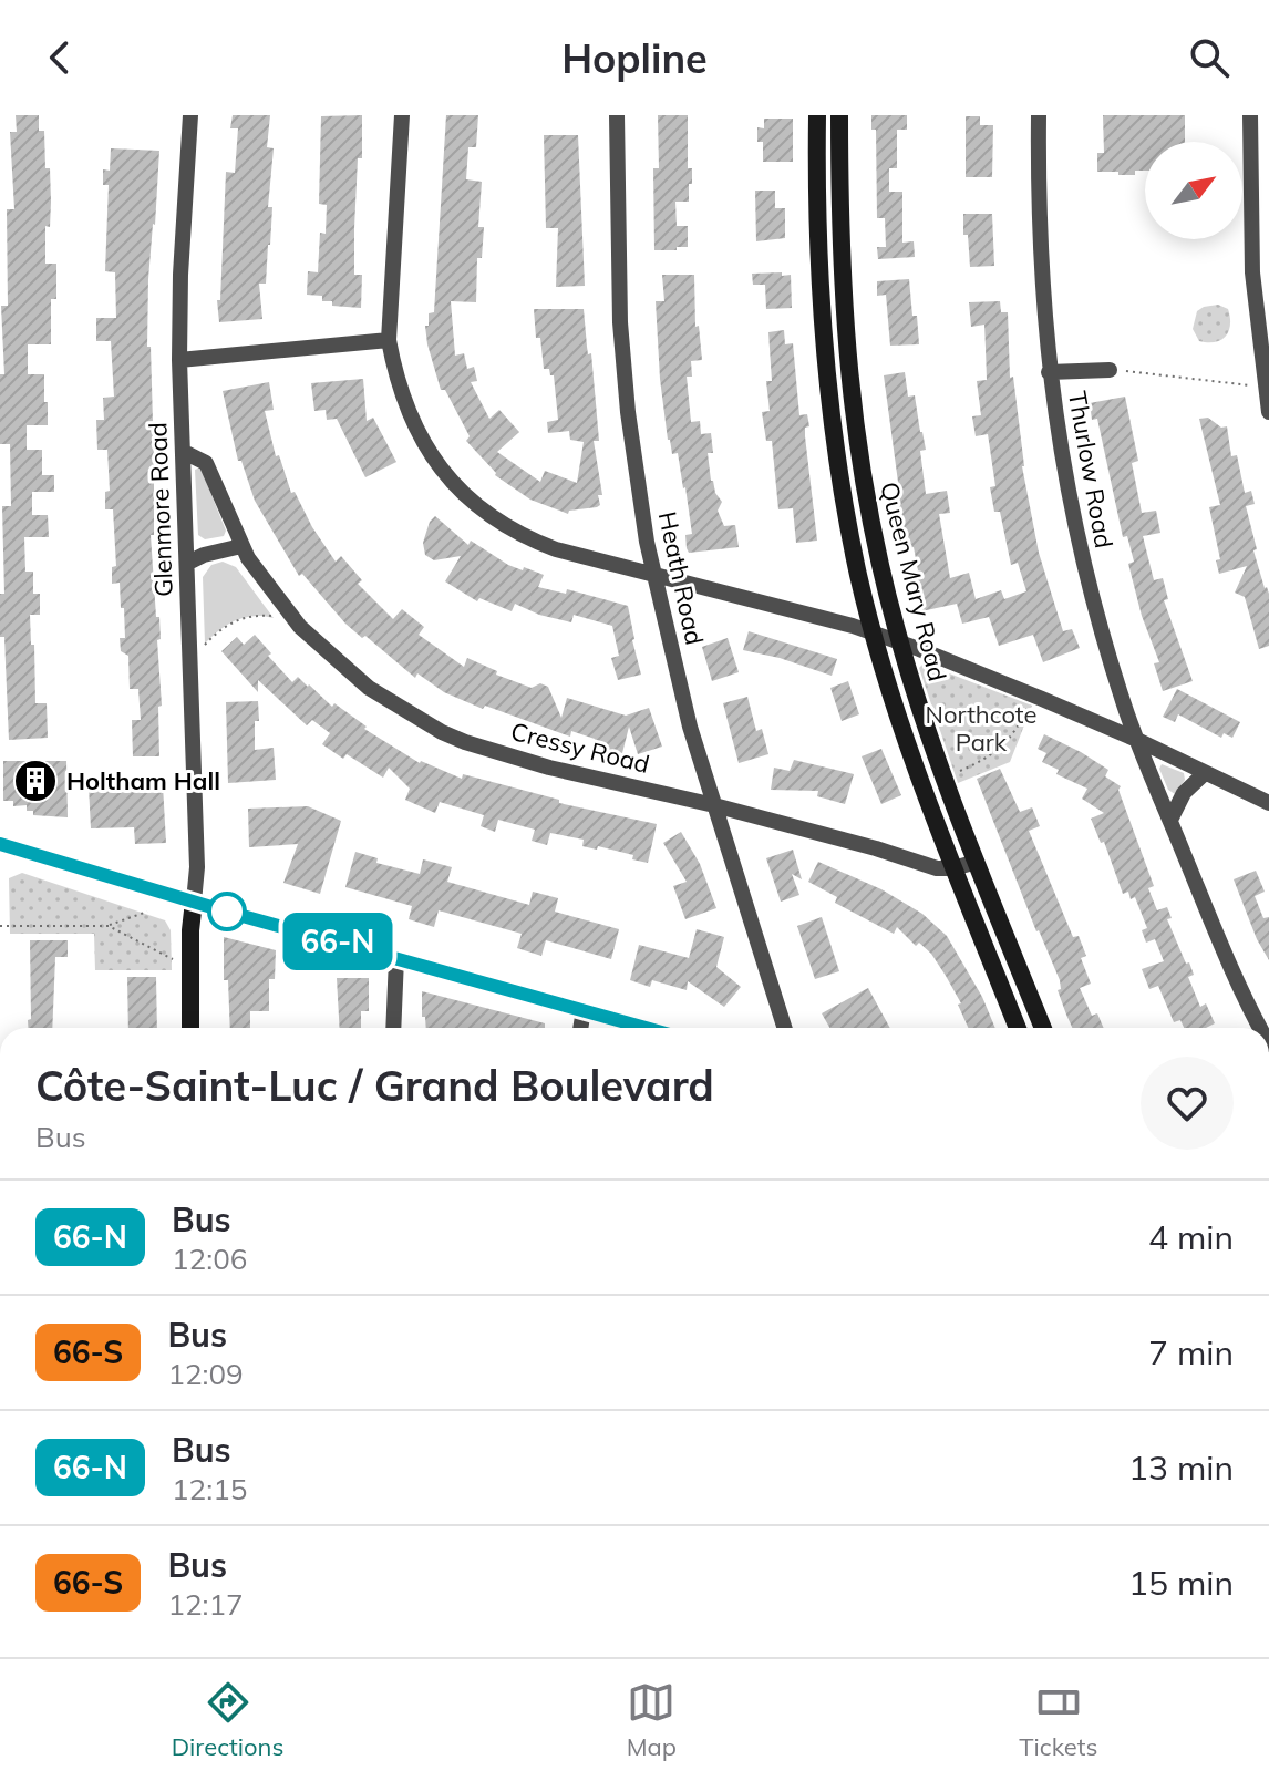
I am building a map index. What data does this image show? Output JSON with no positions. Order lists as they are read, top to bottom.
{
  "streets": {
    "street": [
      "Thurlow Road",
      "Glenmore Road",
      "Heath Road",
      "Queen Mary Road",
      "Cressy Road"
    ]
  },
  "crossings": [
    ["Glenmore Road", "Cressy Road"],
    ["Heath Road", "Cressy Road"],
    ["Queen Mary Road", "Cressy Road"]
  ],
  "parks": ["Northcote Park"],
  "places": {
    "building": ["Holtham Hall"]
  },
  "lines": ["bus line 66-N"],
  "north": "top right",
  "page": {
    "header": "Hopline",
    "on_map": "66-N",
    "heading": ["Côte-Saint-Luc / Grand Boulevard", "Bus"],
    "list": [
      {
        "mark": "66-N",
        "name": "Bus",
        "note": "12:06",
        "value": "4 min"
      },
      {
        "mark": "66-S",
        "name": "Bus",
        "note": "12:09",
        "value": "7 min"
      },
      {
        "mark": "66-N",
        "name": "Bus",
        "note": "12:15",
        "value": "13 min"
      },
      {
        "mark": "66-S",
        "name": "Bus",
        "note": "12:17",
        "value": "15 min"
      }
    ],
    "tabs": ["Directions", "Map", "Tickets"]
  }
}
